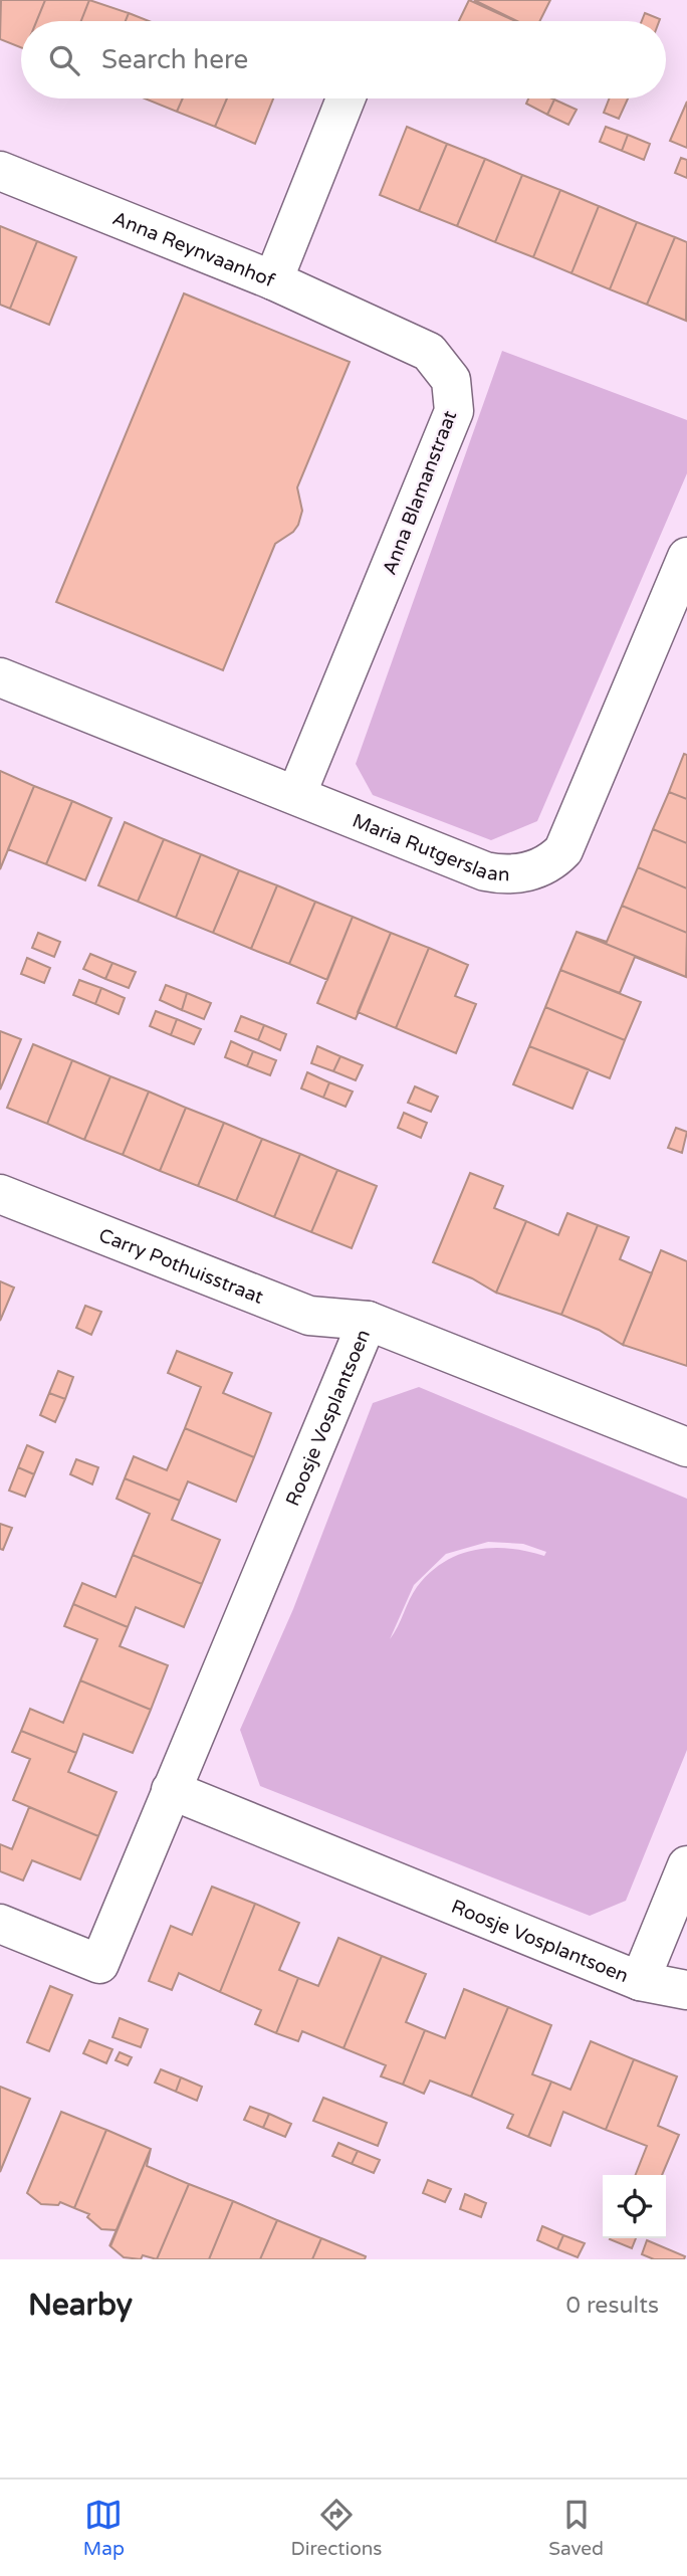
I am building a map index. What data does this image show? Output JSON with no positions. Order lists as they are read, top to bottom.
{
  "streets": {
    "street": [
      "Anna Reynvaanhof",
      "Anna Blamanstraat",
      "Maria Rutgerslaan",
      "Carry Pothuisstraat",
      "Roosje Vosplantsoen"
    ]
  },
  "crossings": [
    ["Anna Reynvaanhof", "Anna Blamanstraat"],
    ["Anna Blamanstraat", "Maria Rutgerslaan"],
    ["Carry Pothuisstraat", "Roosje Vosplantsoen"]
  ],
  "page": {
    "search": "Search here",
    "heading": ["Nearby", "0 results"],
    "nav": ["Map", "Directions", "Saved"]
  }
}
